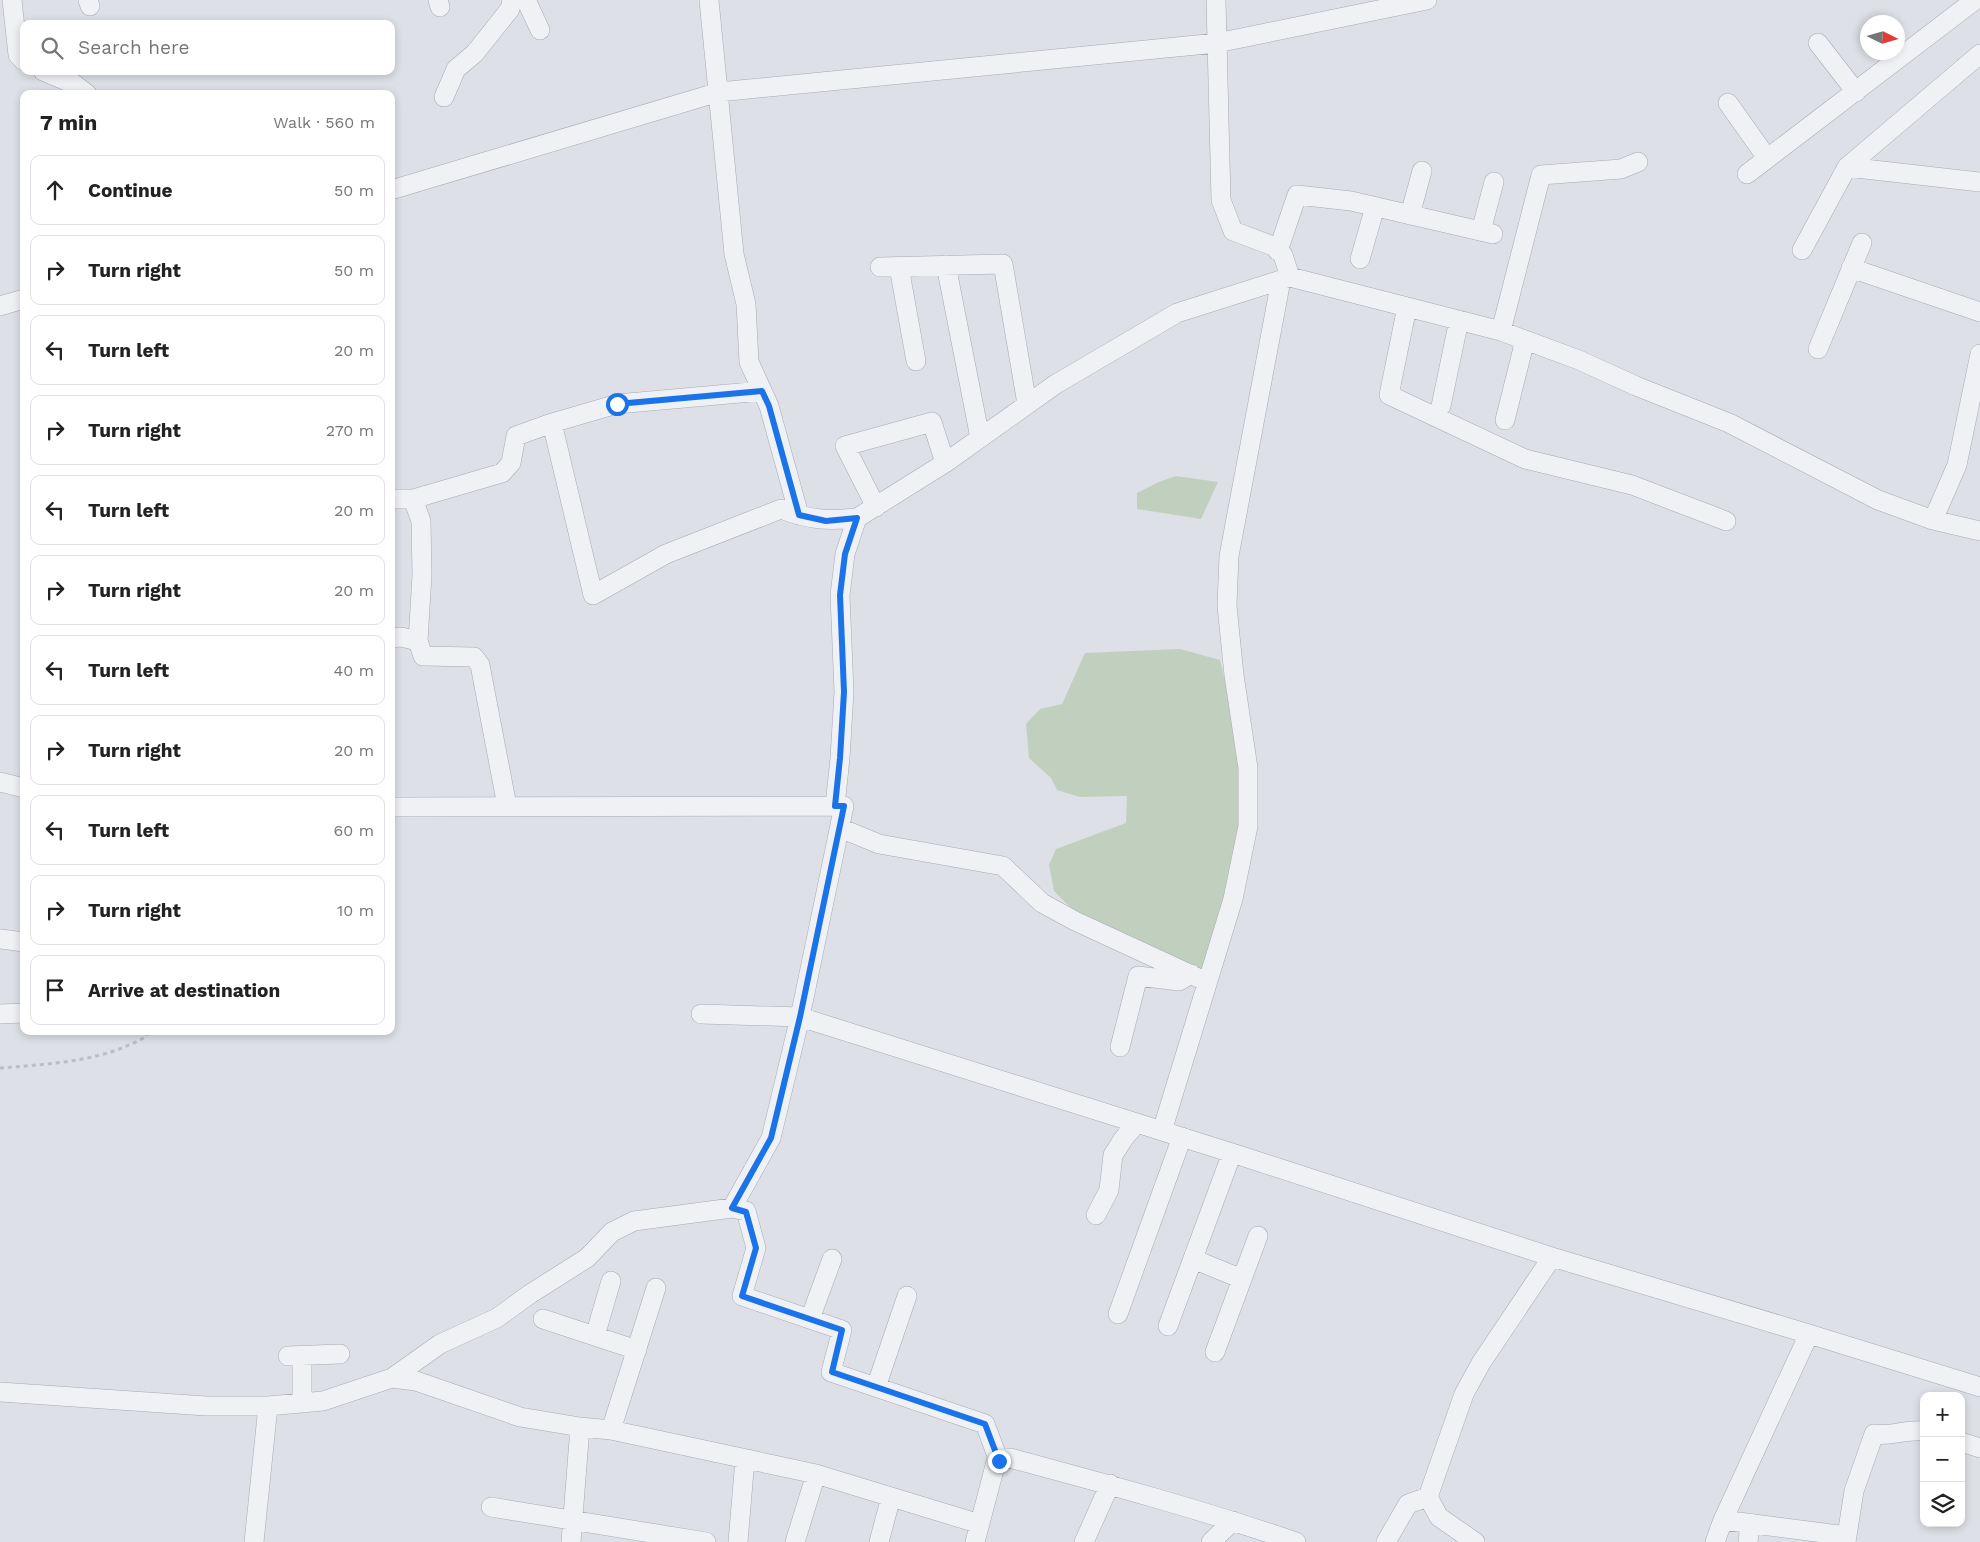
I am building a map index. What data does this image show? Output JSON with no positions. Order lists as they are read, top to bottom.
{
  "north": "right",
  "page": {
    "search": "Search here",
    "heading": ["7 min", "Walk · 560 m"],
    "list": [
      ["Continue", "50 m"],
      ["Turn right", "50 m"],
      ["Turn left", "20 m"],
      ["Turn right", "270 m"],
      ["Turn left", "20 m"],
      ["Turn right", "20 m"],
      ["Turn left", "40 m"],
      ["Turn right", "20 m"],
      ["Turn left", "60 m"],
      ["Turn right", "10 m"],
      "Arrive at destination"
    ],
    "map_buttons": ["+", "−"]
  }
}
